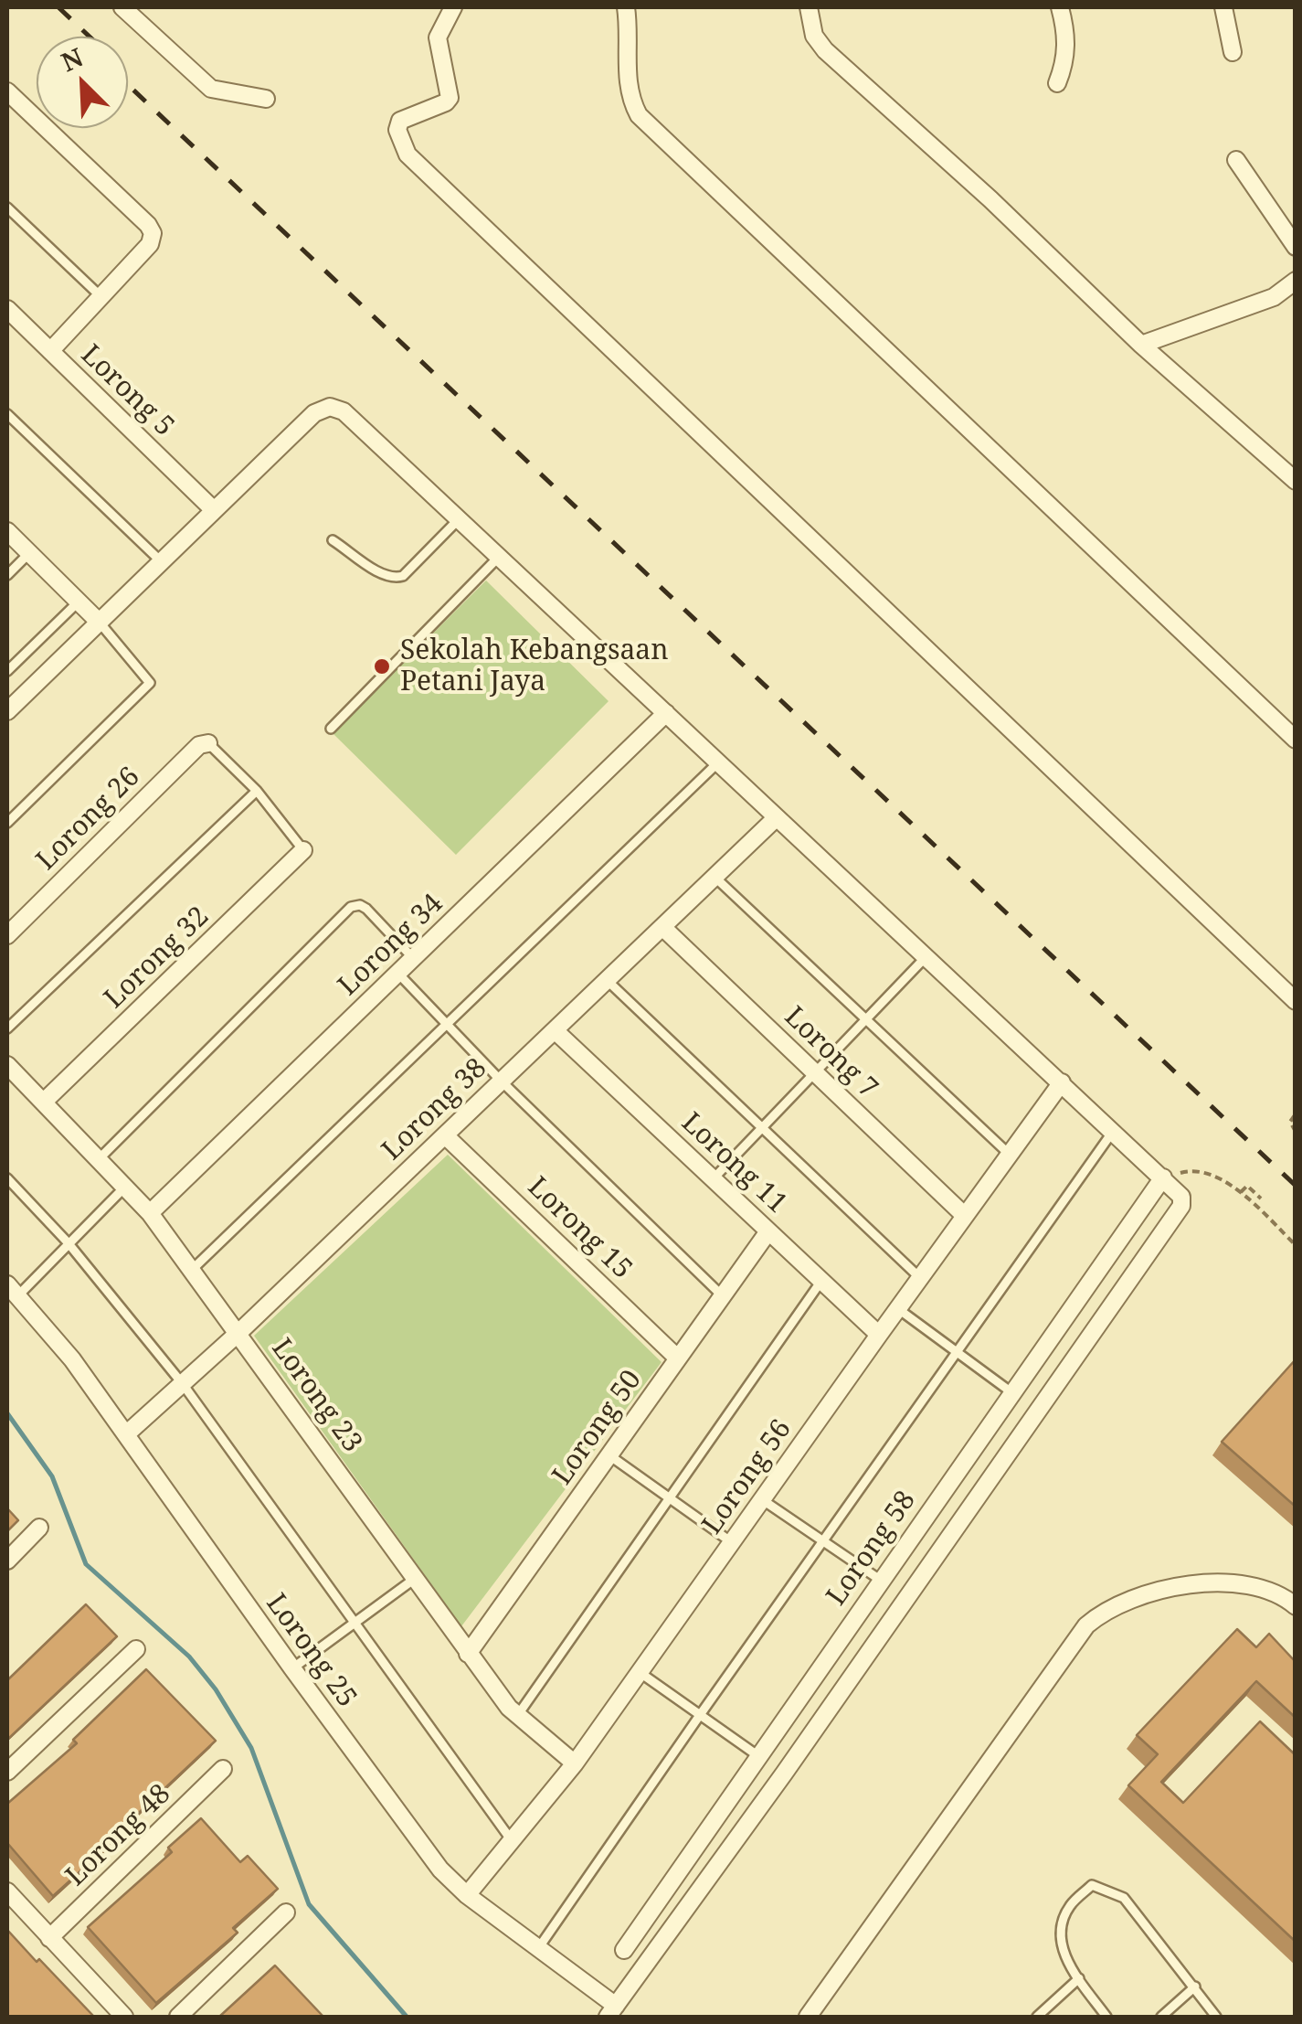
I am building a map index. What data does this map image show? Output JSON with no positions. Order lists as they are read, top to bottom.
{
  "streets": {
    "street": [
      "Lorong 5",
      "Lorong 26",
      "Lorong 34",
      "Lorong 32",
      "Lorong 7",
      "Lorong 38",
      "Lorong 11",
      "Lorong 15",
      "Lorong 23",
      "Lorong 50",
      "Lorong 56",
      "Lorong 58",
      "Lorong 25",
      "Lorong 48"
    ]
  },
  "crossings": [
    ["Lorong 34", "Lorong 23"],
    ["Lorong 32", "Lorong 23"],
    ["Lorong 7", "Lorong 38"],
    ["Lorong 7", "Lorong 56"],
    ["Lorong 38", "Lorong 11"],
    ["Lorong 38", "Lorong 15"],
    ["Lorong 38", "Lorong 23"],
    ["Lorong 38", "Lorong 25"],
    ["Lorong 11", "Lorong 50"],
    ["Lorong 11", "Lorong 56"],
    ["Lorong 15", "Lorong 50"],
    ["Lorong 23", "Lorong 50"],
    ["Lorong 23", "Lorong 56"],
    ["Lorong 56", "Lorong 25"]
  ],
  "places": ["Sekolah Kebangsaan Petani Jaya"],
  "north": "top left"
}
